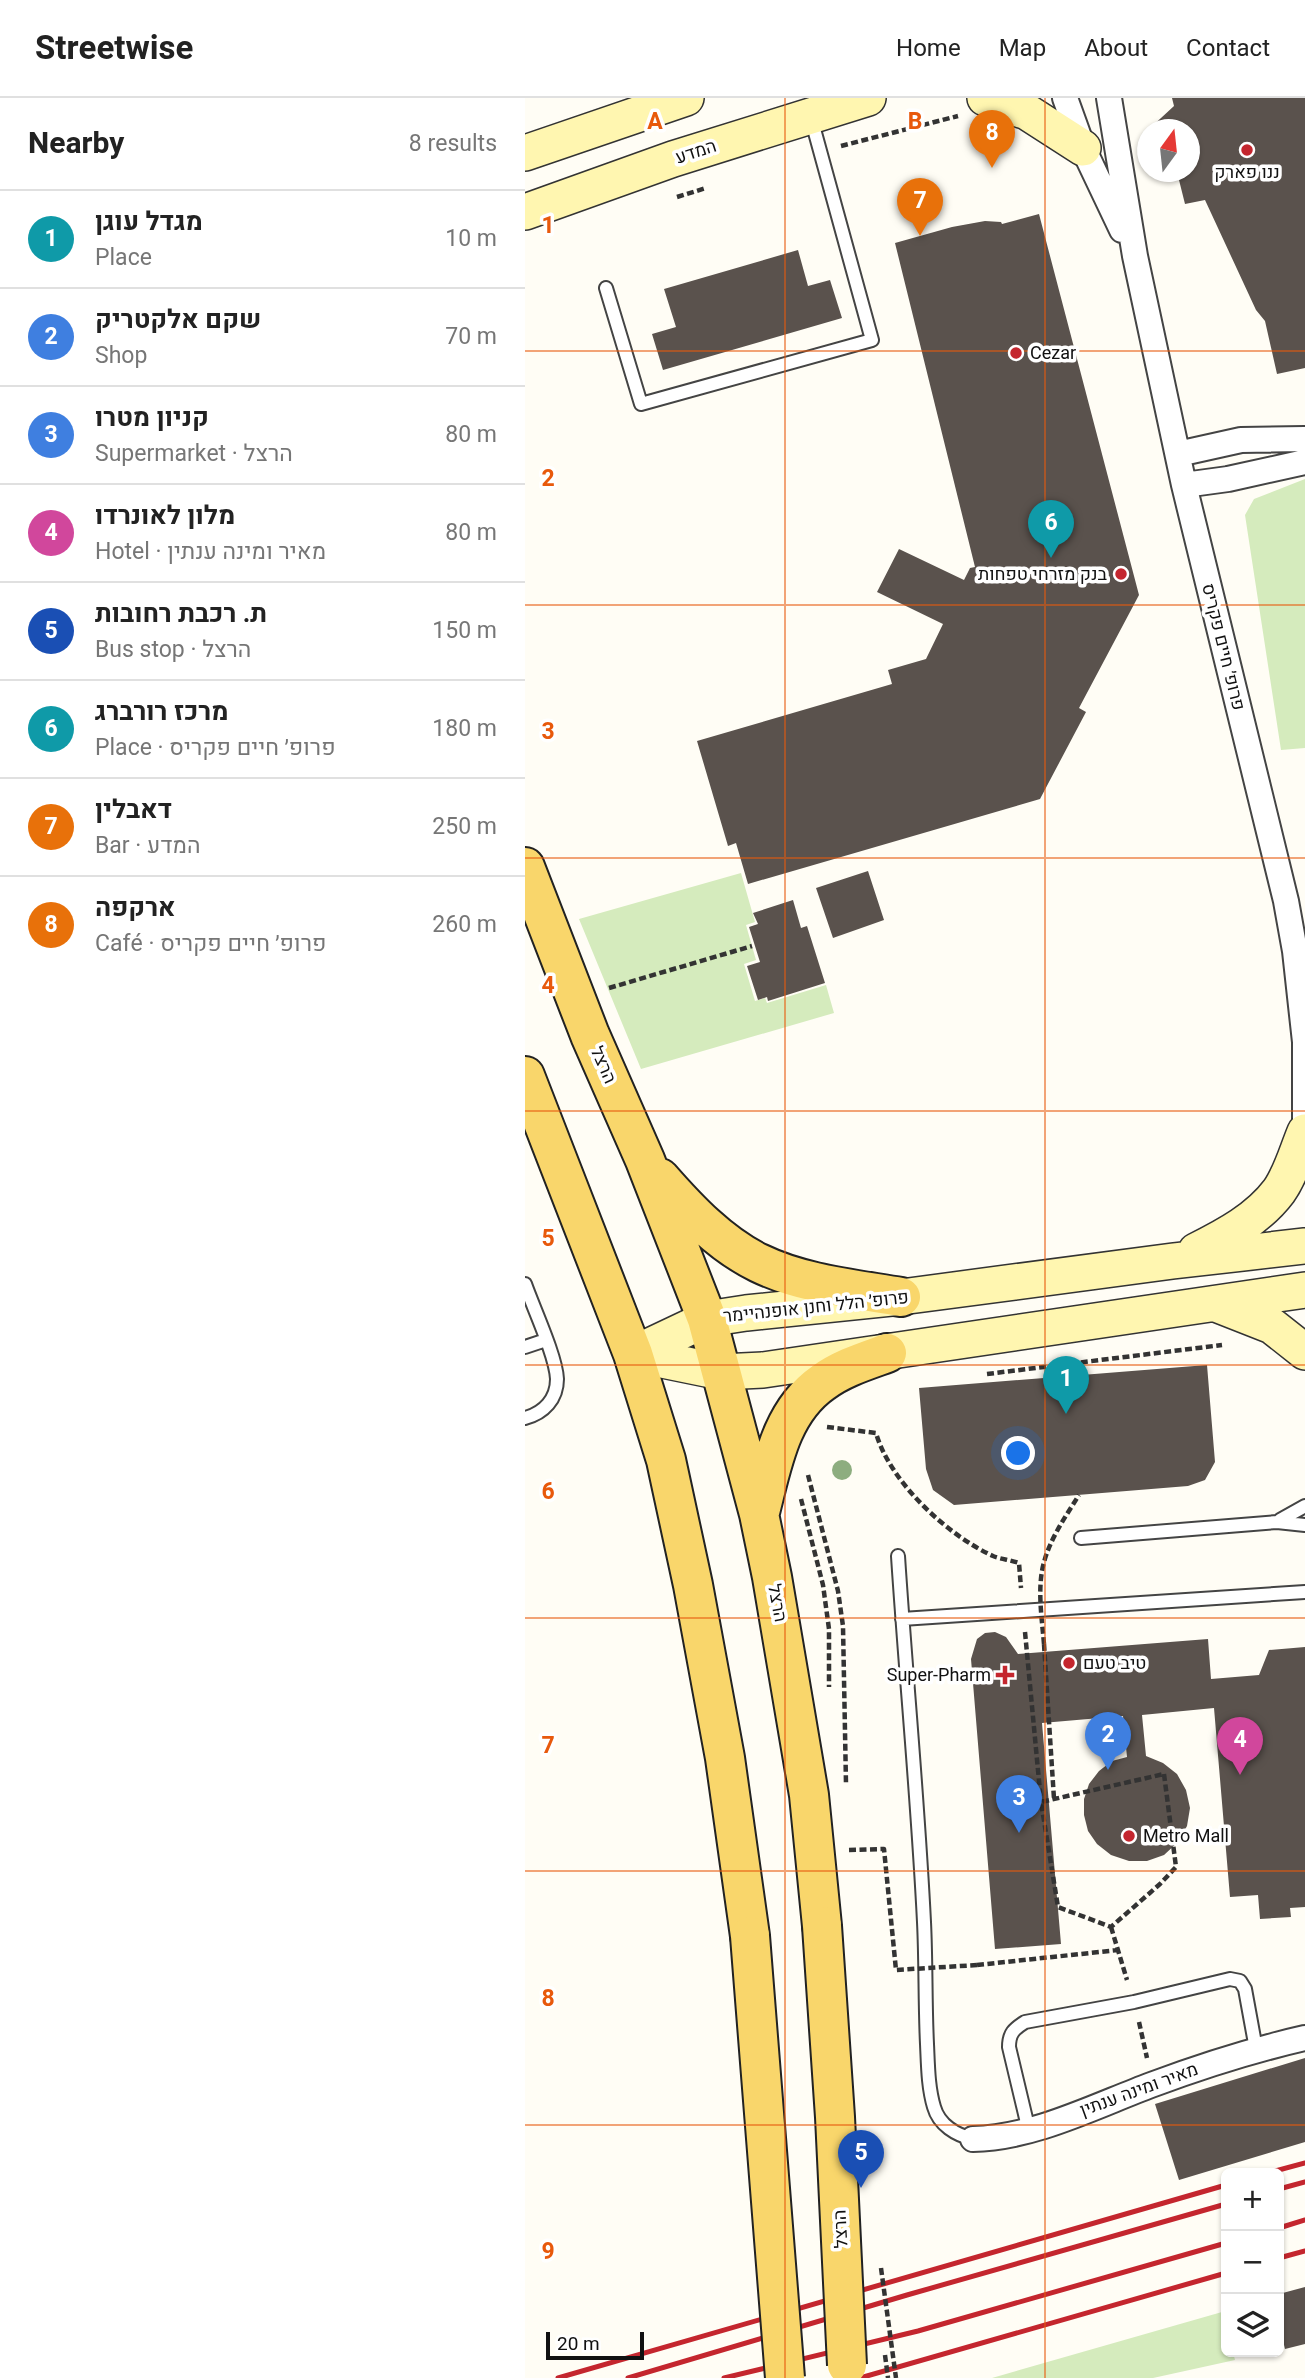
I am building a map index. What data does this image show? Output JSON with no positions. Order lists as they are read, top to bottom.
{
  "streets": {
    "main road": ["הרצל"],
    "street": [
      "המדע",
      "פרופ׳ חיים פקריס",
      "פרופ׳ הלל וחנן אופנהיימר",
      "מאיר ומינה ענתין"
    ]
  },
  "crossings": [
    ["הרצל", "פרופ׳ הלל וחנן אופנהיימר"]
  ],
  "places": {
    "other": [
      "ננו פארק",
      "Cezar",
      "בנק מזרחי טפחות",
      "טיב טעם",
      "Metro Mall"
    ],
    "health": ["Super-Pharm"]
  },
  "scale_bar": "20 m",
  "north": "top",
  "page": {
    "header": "Streetwise",
    "nav": [
      "Home",
      "Map",
      "About",
      "Contact"
    ],
    "heading": ["Nearby", "8 results"],
    "pins": [
      "8",
      "7",
      "6",
      "1",
      "2",
      "4",
      "3",
      "5"
    ],
    "list": [
      {
        "mark": "1",
        "name": "מגדל עוגן",
        "note": "Place",
        "value": "10 m"
      },
      {
        "mark": "2",
        "name": "שקם אלקטריק",
        "note": "Shop",
        "value": "70 m"
      },
      {
        "mark": "3",
        "name": "קניון מטרו",
        "note": "Supermarket · הרצל",
        "value": "80 m"
      },
      {
        "mark": "4",
        "name": "מלון לאונרדו",
        "note": "Hotel · מאיר ומינה ענתין",
        "value": "80 m"
      },
      {
        "mark": "5",
        "name": "ת. רכבת רחובות",
        "note": "Bus stop · הרצל",
        "value": "150 m"
      },
      {
        "mark": "6",
        "name": "מרכז רורברג",
        "note": "Place · פרופ׳ חיים פקריס",
        "value": "180 m"
      },
      {
        "mark": "7",
        "name": "דאבלין",
        "note": "Bar · המדע",
        "value": "250 m"
      },
      {
        "mark": "8",
        "name": "ארקפה",
        "note": "Café · פרופ׳ חיים פקריס",
        "value": "260 m"
      }
    ],
    "map_buttons": ["+", "−"],
    "scale": "20 m"
  },
  "grid": {
    "columns": ["A", "B"],
    "rows": [
      "1",
      "2",
      "3",
      "4",
      "5",
      "6",
      "7",
      "8",
      "9"
    ]
  }
}
